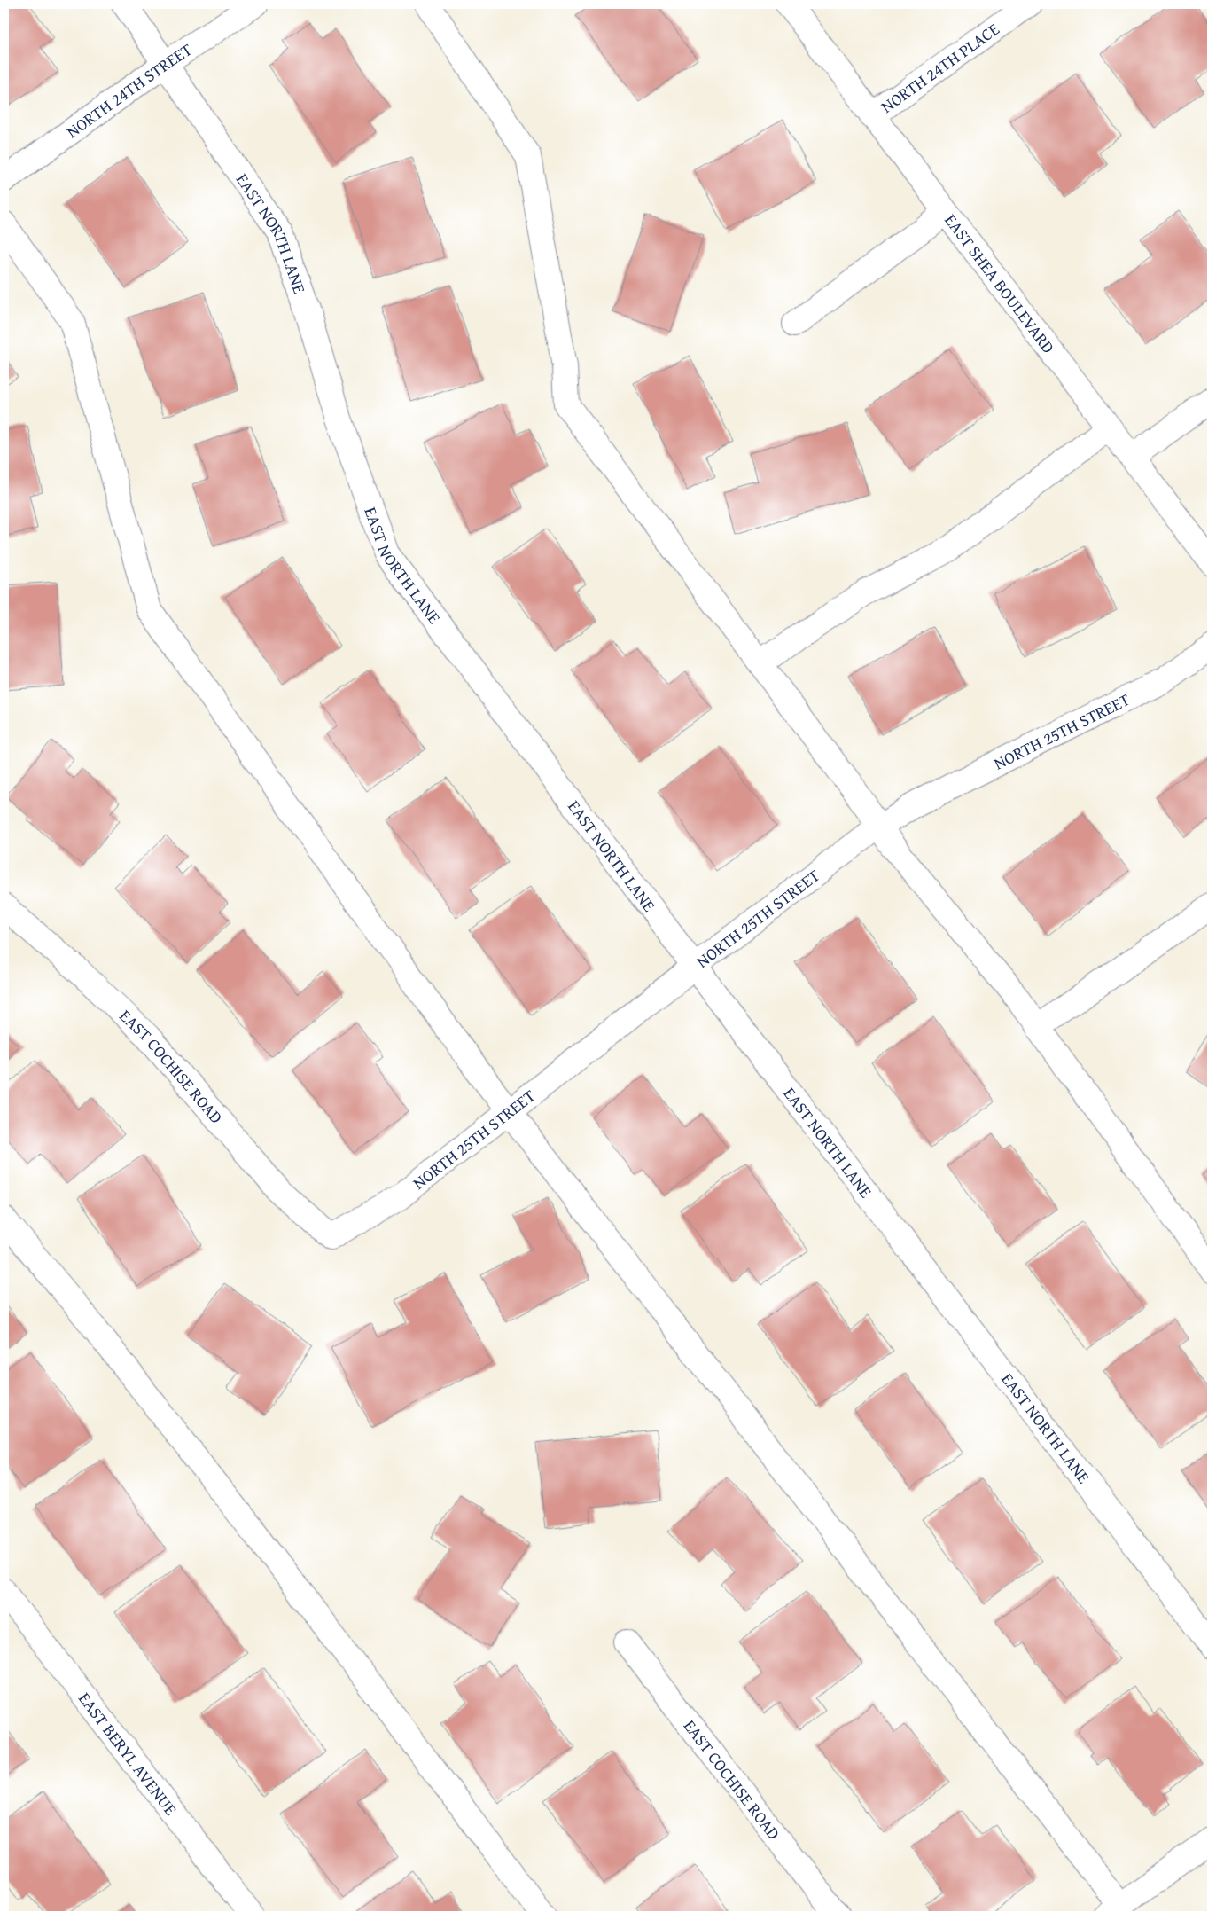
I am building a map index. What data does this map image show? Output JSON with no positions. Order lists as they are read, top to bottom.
{
  "streets": {
    "street": [
      "NORTH 24TH PLACE",
      "NORTH 24TH STREET",
      "EAST NORTH LANE",
      "EAST SHEA BOULEVARD",
      "NORTH 25TH STREET",
      "EAST COCHISE ROAD",
      "EAST BERYL AVENUE"
    ]
  },
  "crossings": [
    ["NORTH 24TH PLACE", "EAST SHEA BOULEVARD"],
    ["NORTH 24TH STREET", "EAST NORTH LANE"],
    ["EAST NORTH LANE", "NORTH 25TH STREET"],
    ["NORTH 25TH STREET", "EAST COCHISE ROAD"]
  ]
}
